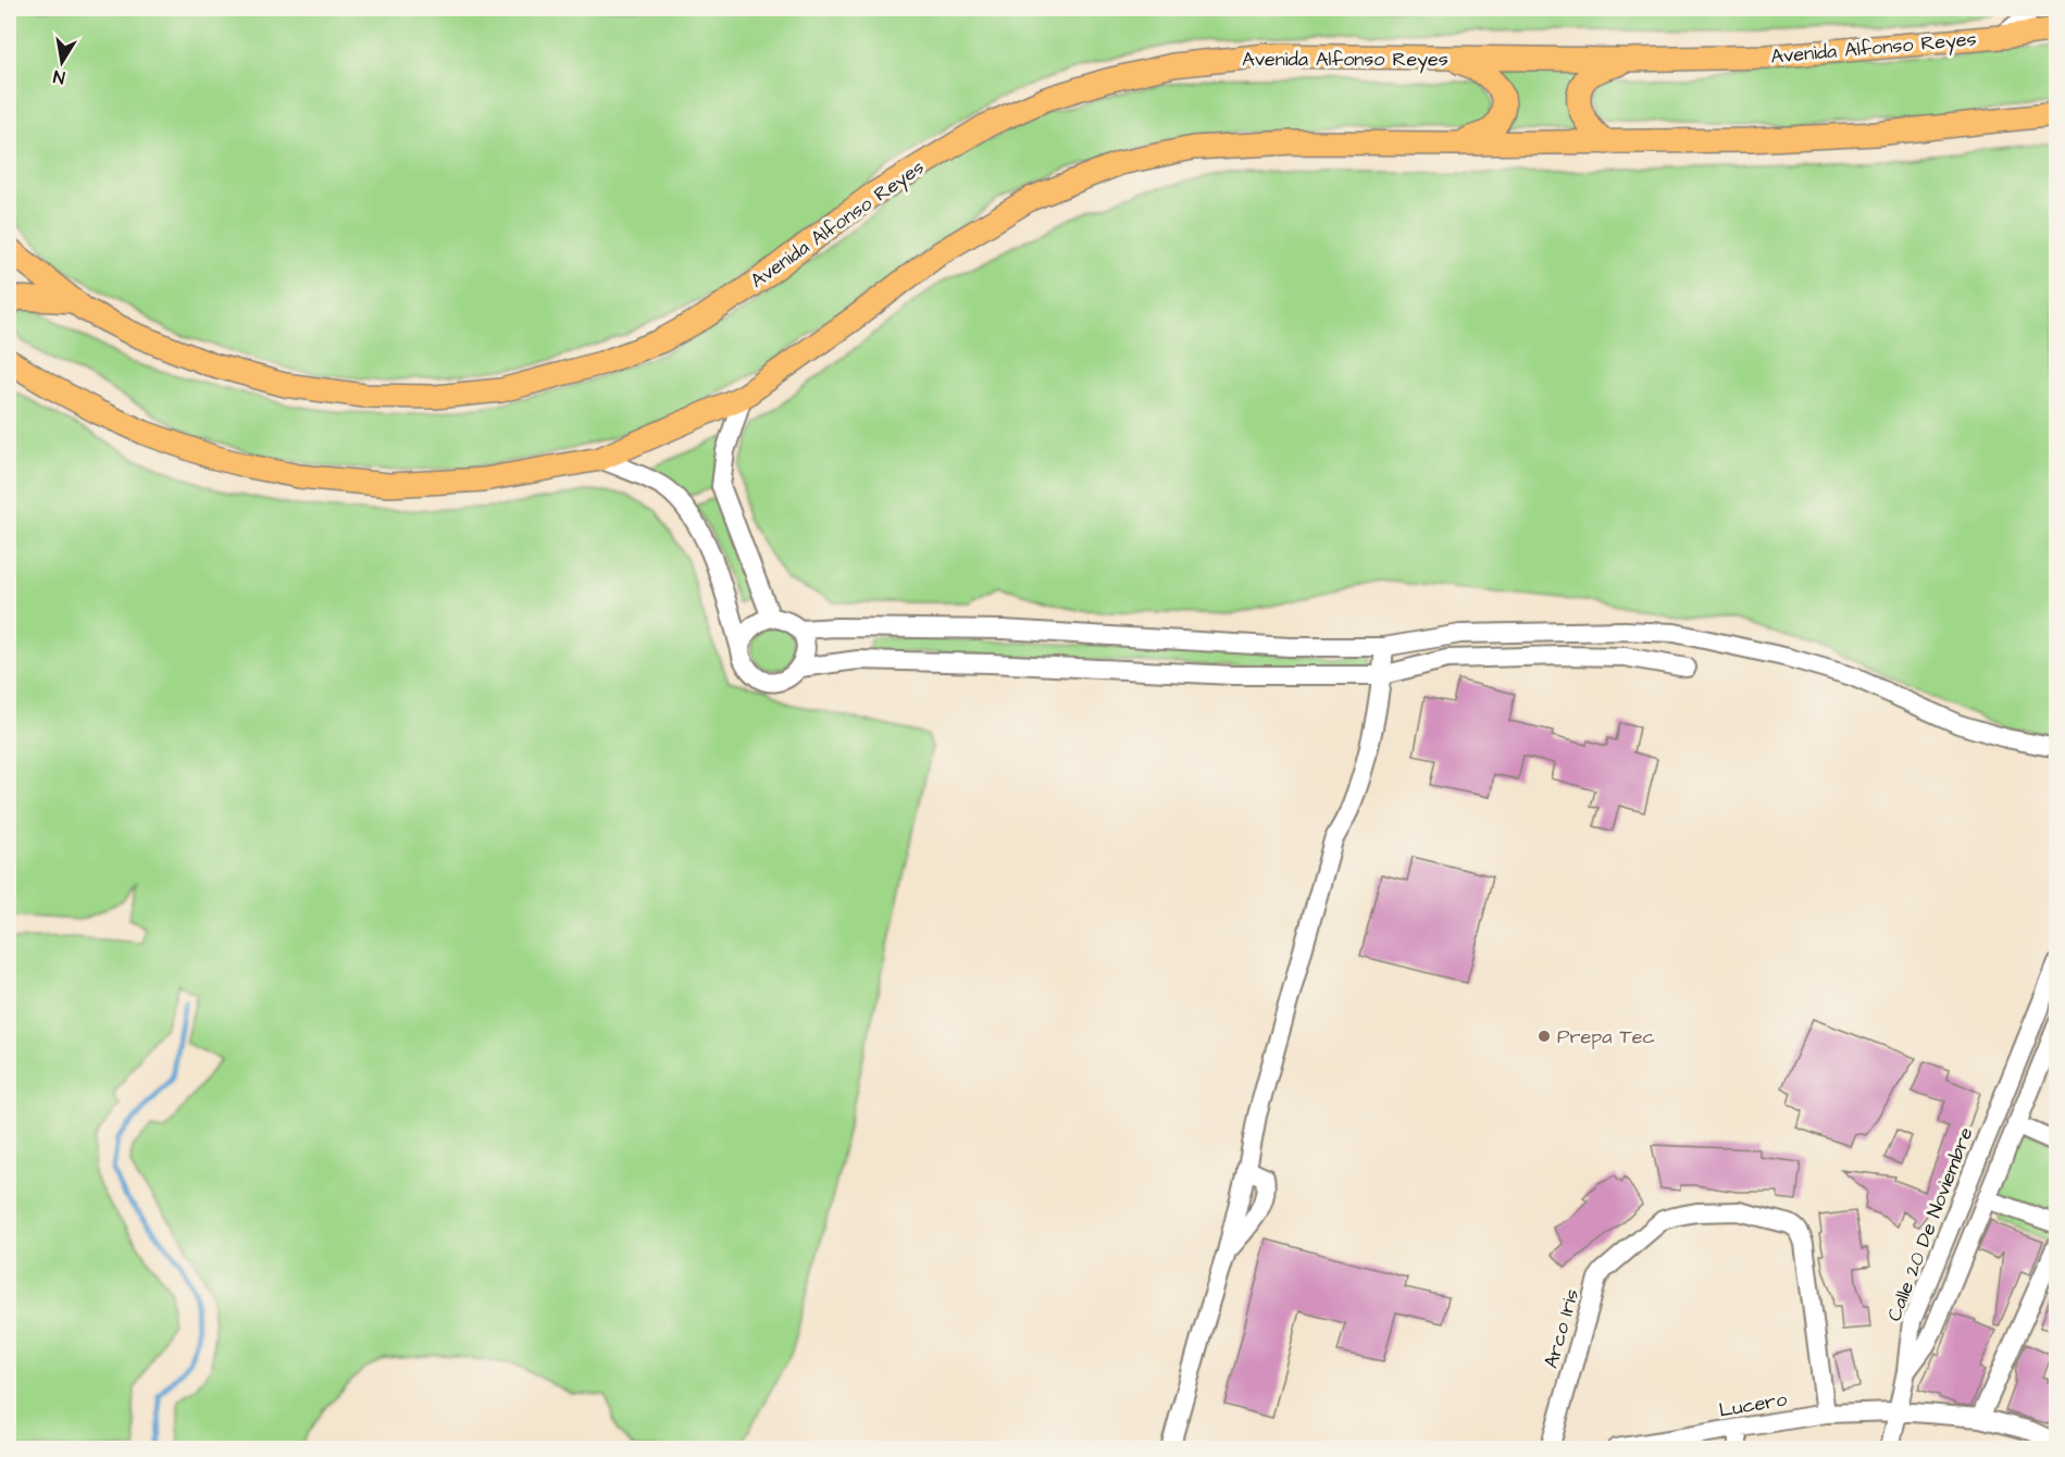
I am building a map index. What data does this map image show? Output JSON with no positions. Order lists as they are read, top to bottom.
{
  "streets": {
    "main road": ["Avenida Alfonso Reyes"],
    "street": ["Calle 20 De Noviembre", "Arco Iris", "Lucero"]
  },
  "crossings": [
    ["Arco Iris", "Lucero"]
  ],
  "places": ["Prepa Tec"],
  "north": "bottom"
}
